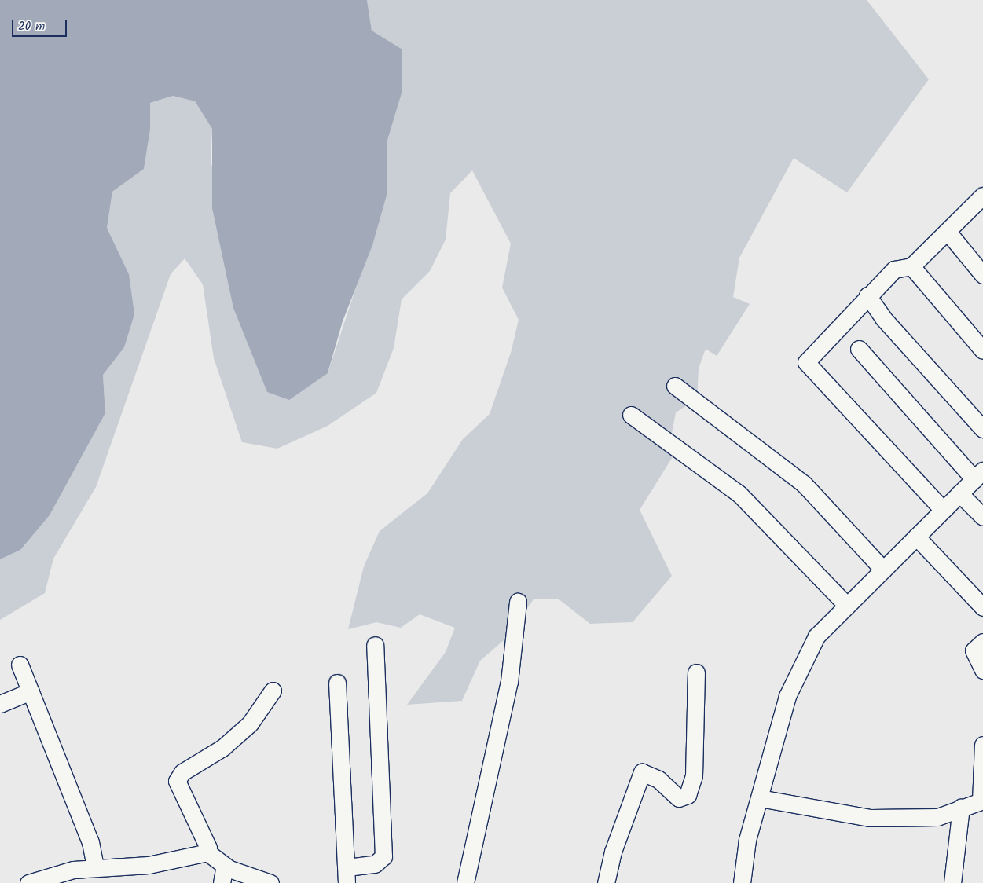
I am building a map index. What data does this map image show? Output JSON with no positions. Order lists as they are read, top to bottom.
{
  "scale_bar": "20 m"
}
